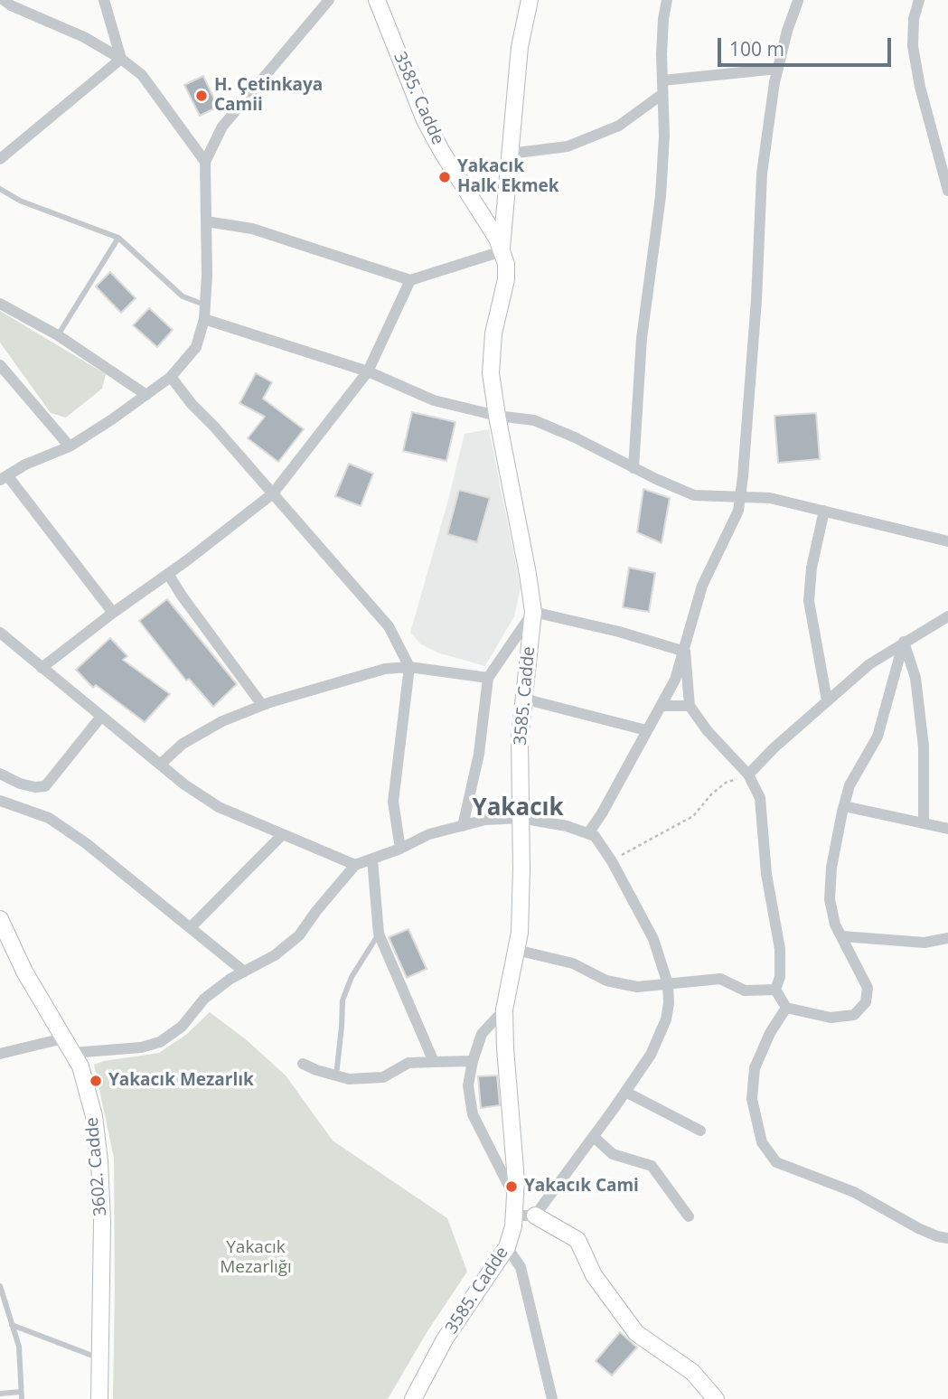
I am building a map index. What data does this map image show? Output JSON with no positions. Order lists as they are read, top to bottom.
{
  "streets": {
    "main road": ["3585. Cadde", "3602. Cadde"]
  },
  "districts": ["Yakacık"],
  "parks": ["Yakacık Mezarlığı"],
  "places": [
    "H. Çetinkaya Camii",
    "Yakacık Halk Ekmek",
    "Yakacık Mezarlık",
    "Yakacık Cami"
  ],
  "scale_bar": "100 m"
}
